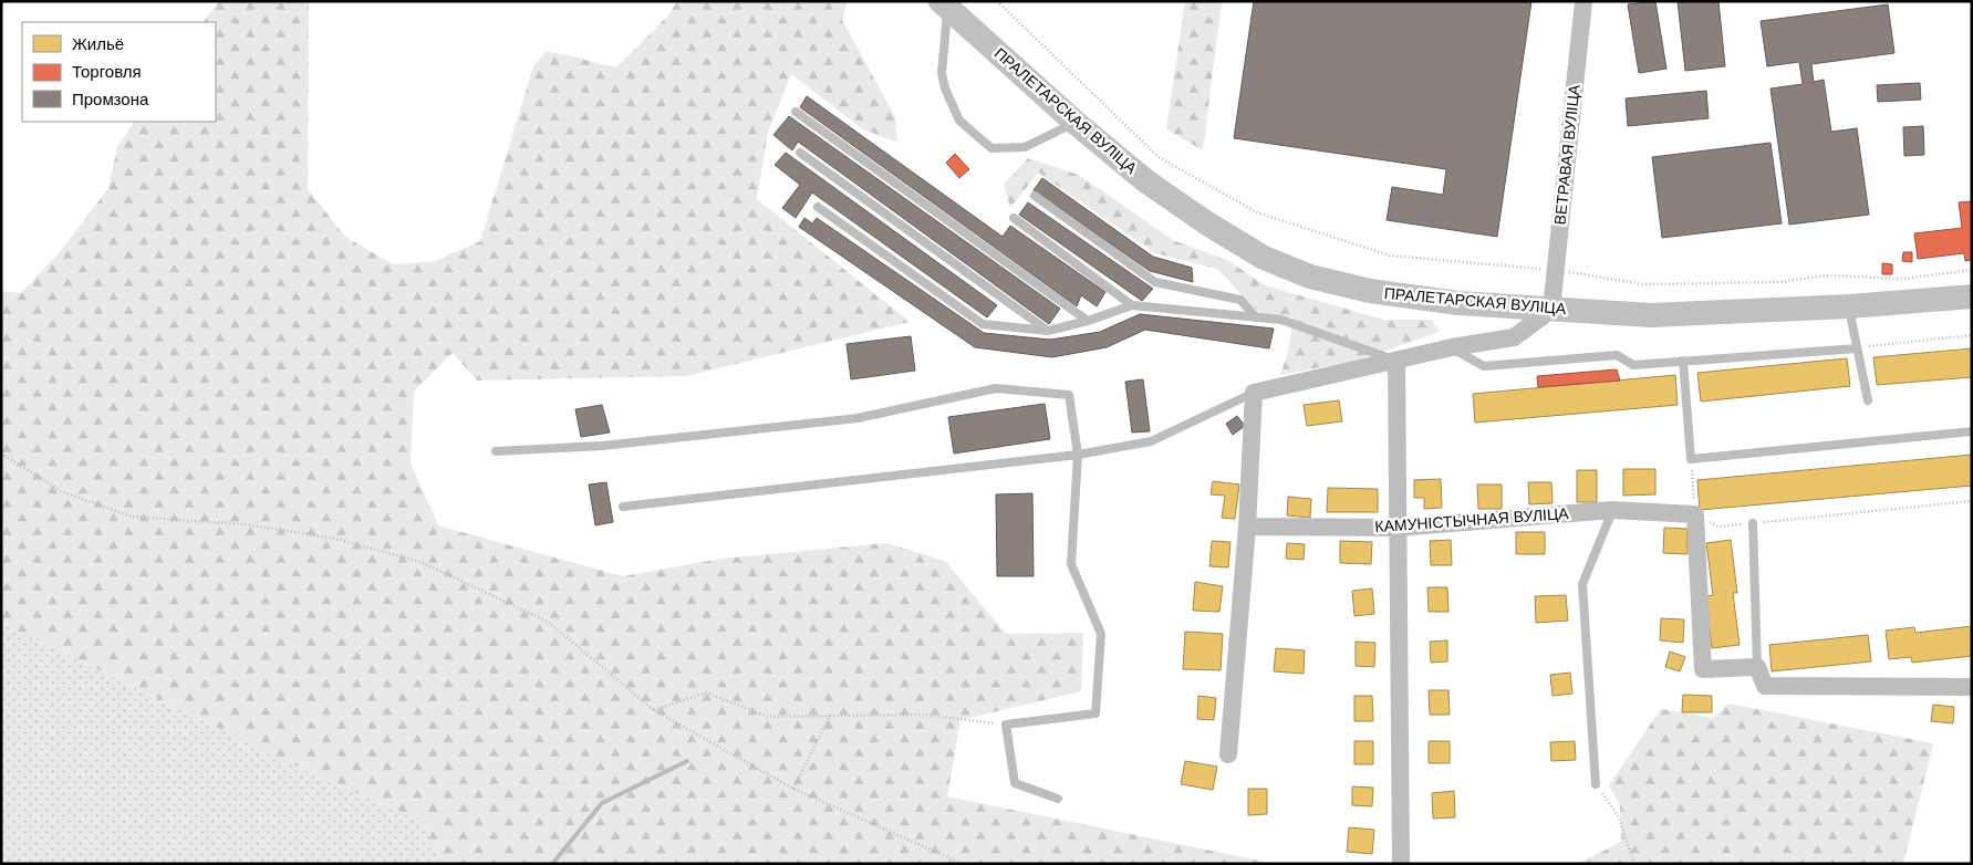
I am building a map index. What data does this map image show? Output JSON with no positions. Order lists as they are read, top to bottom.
{
  "streets": {
    "main road": ["ПРАЛЕТАРСКАЯ ВУЛІЦА"],
    "street": ["ВЕТРАВАЯ ВУЛІЦА", "КАМУНІСТЫЧНАЯ ВУЛІЦА"]
  },
  "crossings": [
    ["ПРАЛЕТАРСКАЯ ВУЛІЦА", "ВЕТРАВАЯ ВУЛІЦА"]
  ],
  "legend": ["Жильё", "Торговля", "Промзона"]
}
